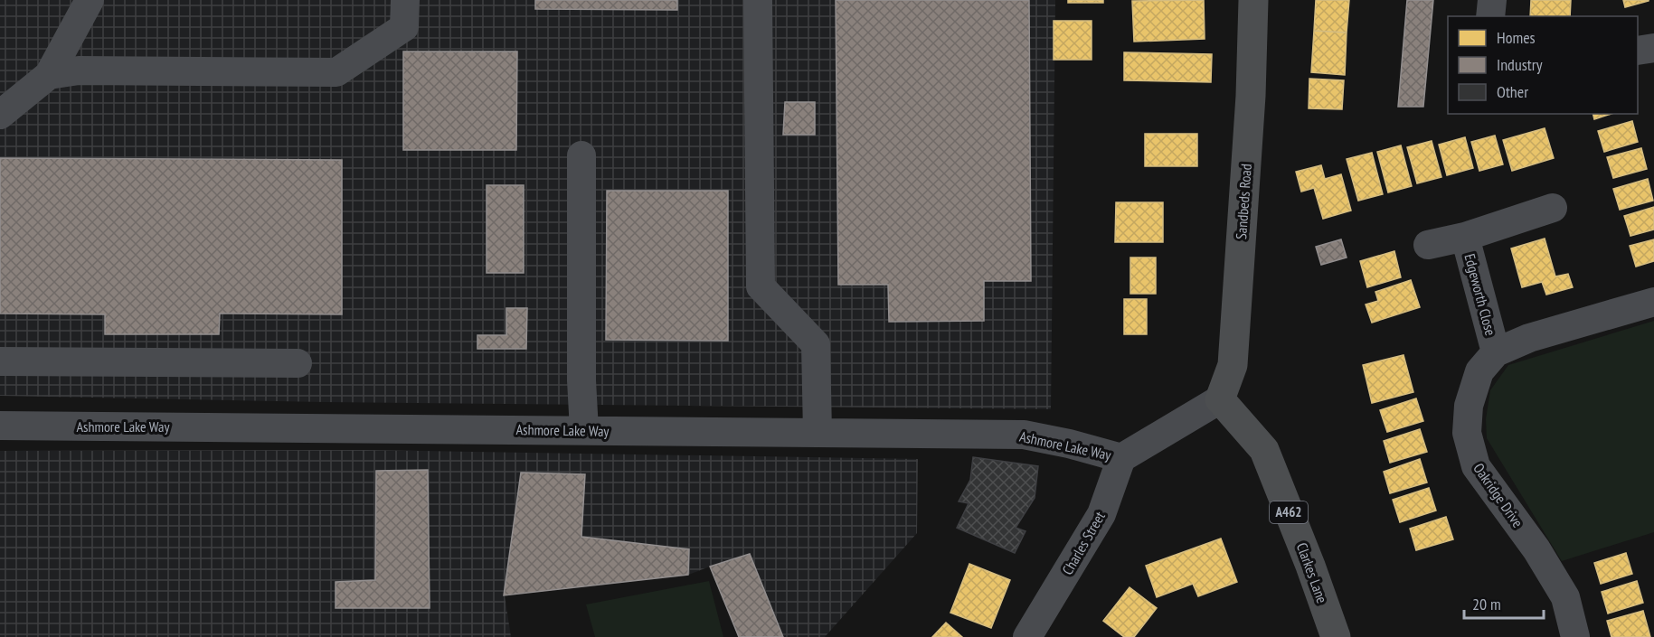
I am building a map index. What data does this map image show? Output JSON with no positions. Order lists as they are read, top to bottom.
{
  "streets": {
    "main road": ["Sandbeds Road", "A462", "Clarkes Lane"],
    "street": [
      "Edgeworth Close",
      "Ashmore Lake Way",
      "Oakridge Drive",
      "Charles Street"
    ]
  },
  "crossings": [
    ["Sandbeds Road", "Clarkes Lane"],
    ["Edgeworth Close", "Oakridge Drive"],
    ["Ashmore Lake Way", "Charles Street"]
  ],
  "legend": ["Homes", "Industry", "Other"],
  "scale_bar": "20 m"
}
